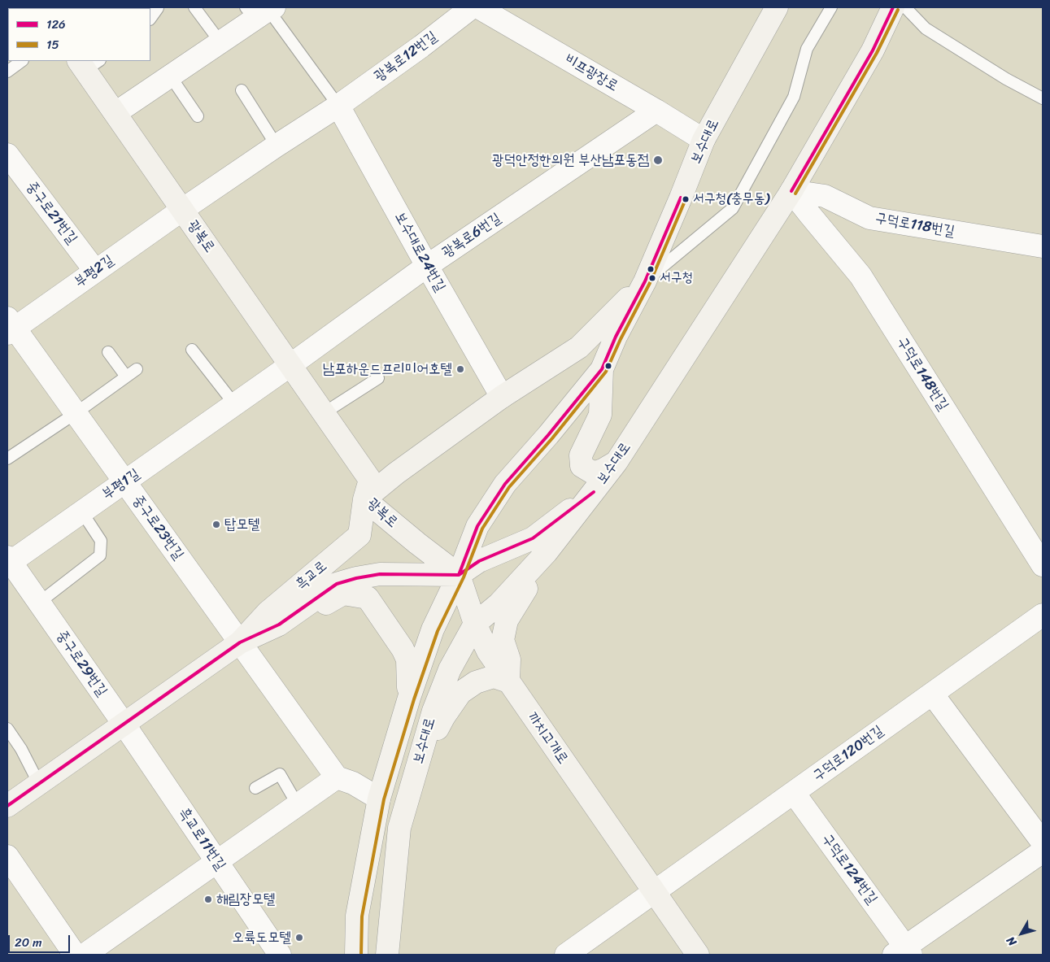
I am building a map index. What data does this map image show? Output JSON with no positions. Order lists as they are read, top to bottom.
{
  "streets": {
    "main road": [
      "보수대로",
      "광복로",
      "흑교로",
      "까치고개로"
    ],
    "street": [
      "광복로12번길",
      "비프광장로",
      "중구로21번길",
      "구덕로118번길",
      "광복로6번길",
      "보수대로24번길",
      "부평2길",
      "구덕로148번길",
      "부평1길",
      "중구로23번길",
      "중구로29번길",
      "구덕로120번길",
      "흑교로11번길",
      "구덕로124번길"
    ]
  },
  "crossings": [
    ["광복로12번길", "광복로"],
    ["광복로12번길", "보수대로24번길"],
    ["광복로12번길", "부평2길"],
    ["비프광장로", "보수대로"],
    ["비프광장로", "광복로6번길"],
    ["보수대로", "구덕로118번길"],
    ["보수대로", "광복로"],
    ["보수대로", "보수대로24번길"],
    ["보수대로", "구덕로148번길"],
    ["보수대로", "흑교로"],
    ["보수대로", "까치고개로"],
    ["중구로21번길", "부평2길"],
    ["구덕로118번길", "구덕로148번길"],
    ["광복로6번길", "광복로"],
    ["광복로6번길", "보수대로24번길"],
    ["광복로6번길", "부평1길"],
    ["광복로", "부평2길"],
    ["광복로", "부평1길"],
    ["광복로", "흑교로"],
    ["광복로", "까치고개로"],
    ["부평2길", "중구로23번길"],
    ["부평1길", "중구로23번길"],
    ["부평1길", "중구로29번길"],
    ["중구로23번길", "흑교로"],
    ["흑교로", "중구로29번길"],
    ["흑교로", "까치고개로"],
    ["흑교로", "흑교로11번길"],
    ["중구로29번길", "흑교로11번길"],
    ["까치고개로", "구덕로120번길"],
    ["구덕로120번길", "구덕로124번길"]
  ],
  "places": [
    "광덕안정한의원 부산남포동점",
    "서구청(충무동)",
    "서구청",
    "남포하운드프리미어호텔",
    "탑모텔",
    "해림장모텔",
    "오륙도모텔"
  ],
  "lines": ["transit line 126", "transit line 15"],
  "legend": ["126", "15"],
  "scale_bar": "20 m",
  "north": "bottom left"
}
